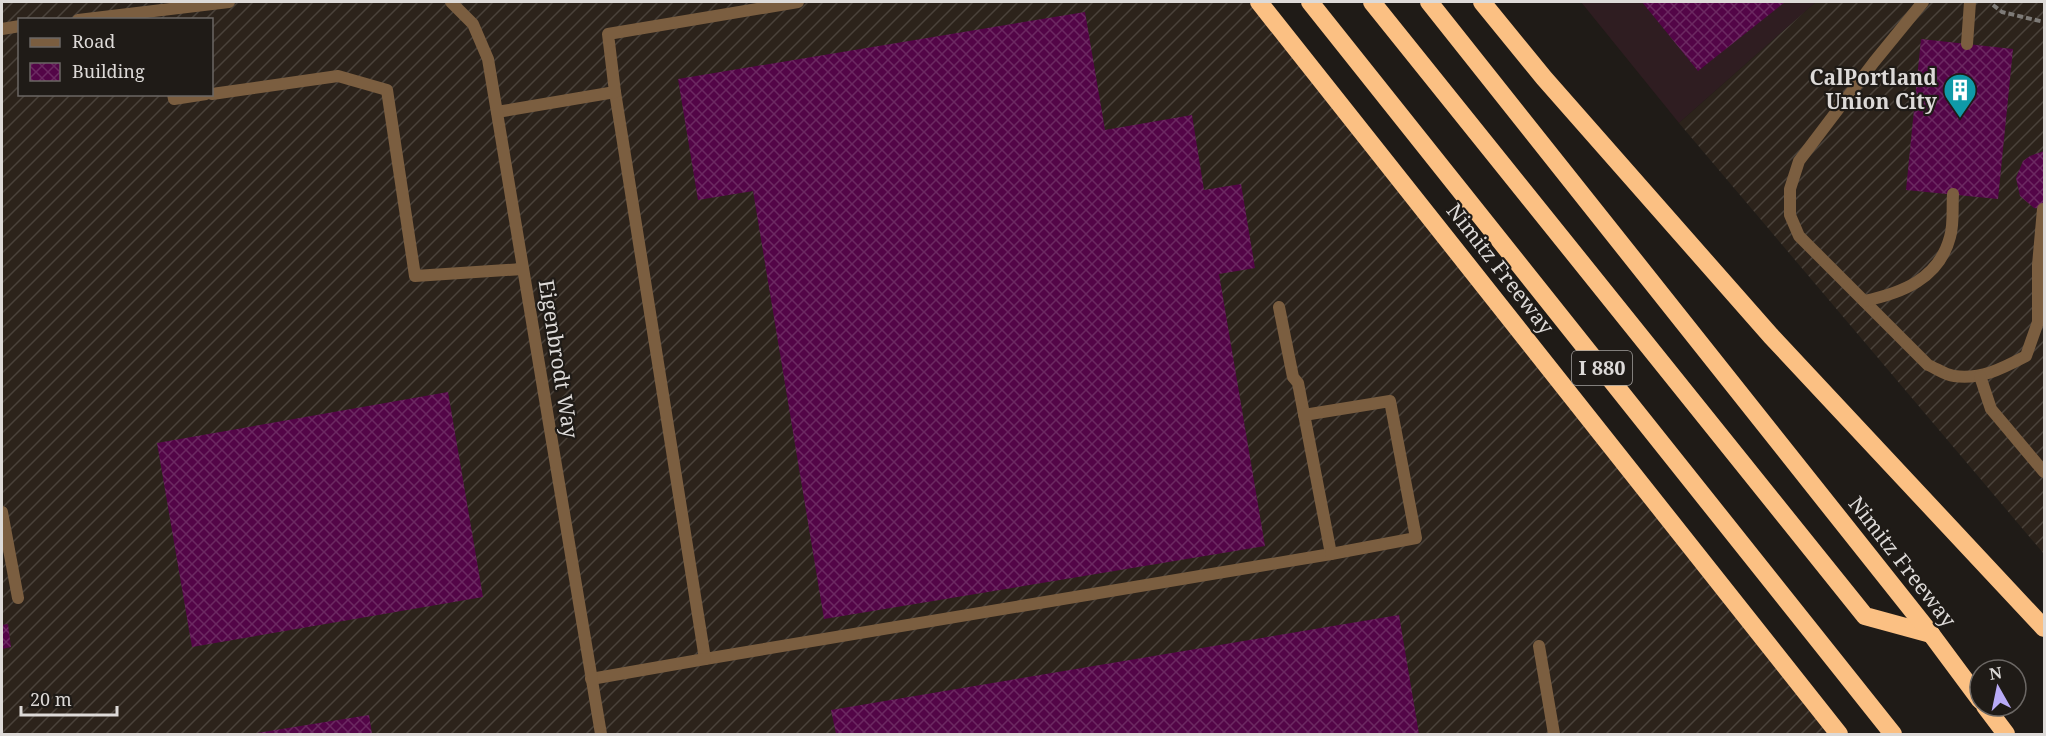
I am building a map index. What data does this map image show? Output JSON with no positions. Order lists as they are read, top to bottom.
{
  "streets": {
    "highway": ["Nimitz Freeway", "I 880"],
    "street": ["Eigenbrodt Way"]
  },
  "crossings": [
    ["Nimitz Freeway", "I 880"]
  ],
  "places": {
    "building": ["CalPortland Union City"]
  },
  "legend": ["Road", "Building"],
  "scale_bar": "20 m",
  "north": "top"
}
